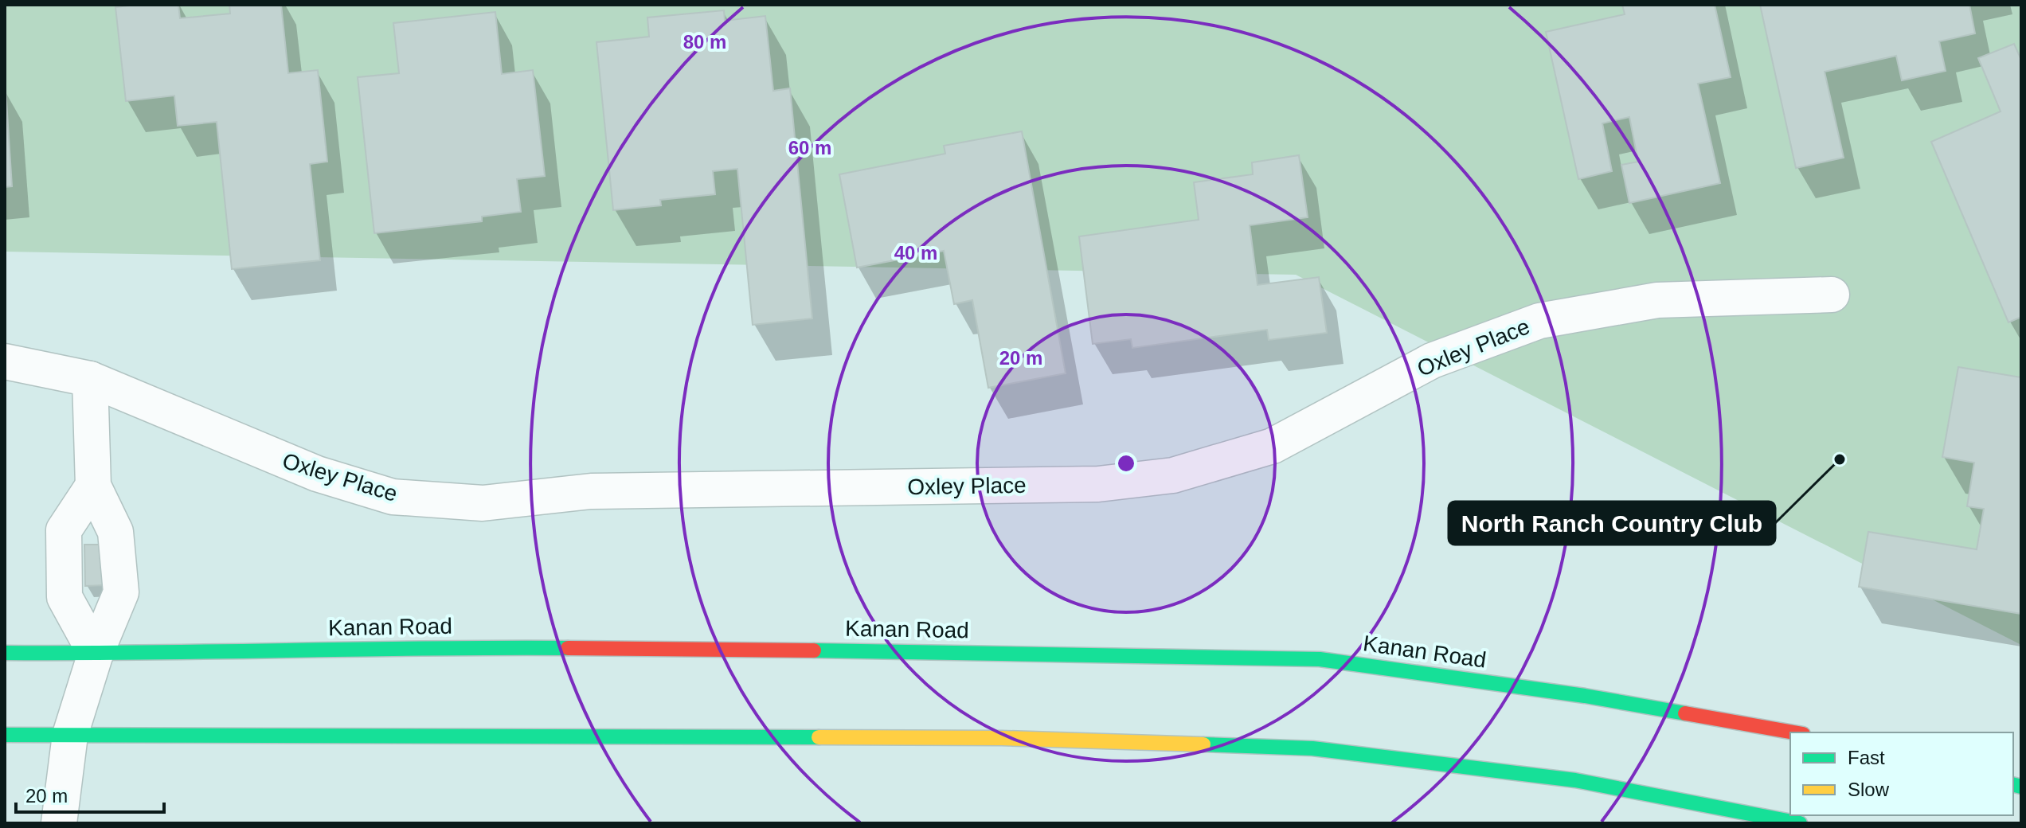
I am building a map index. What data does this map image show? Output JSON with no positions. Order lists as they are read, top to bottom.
{
  "streets": {
    "main road": ["Kanan Road"],
    "street": ["Oxley Place"]
  },
  "places": ["North Ranch Country Club"],
  "legend": ["Fast", "Slow"],
  "scale_bar": "20 m",
  "rings": [
    "80 m",
    "60 m",
    "40 m",
    "20 m"
  ]
}
